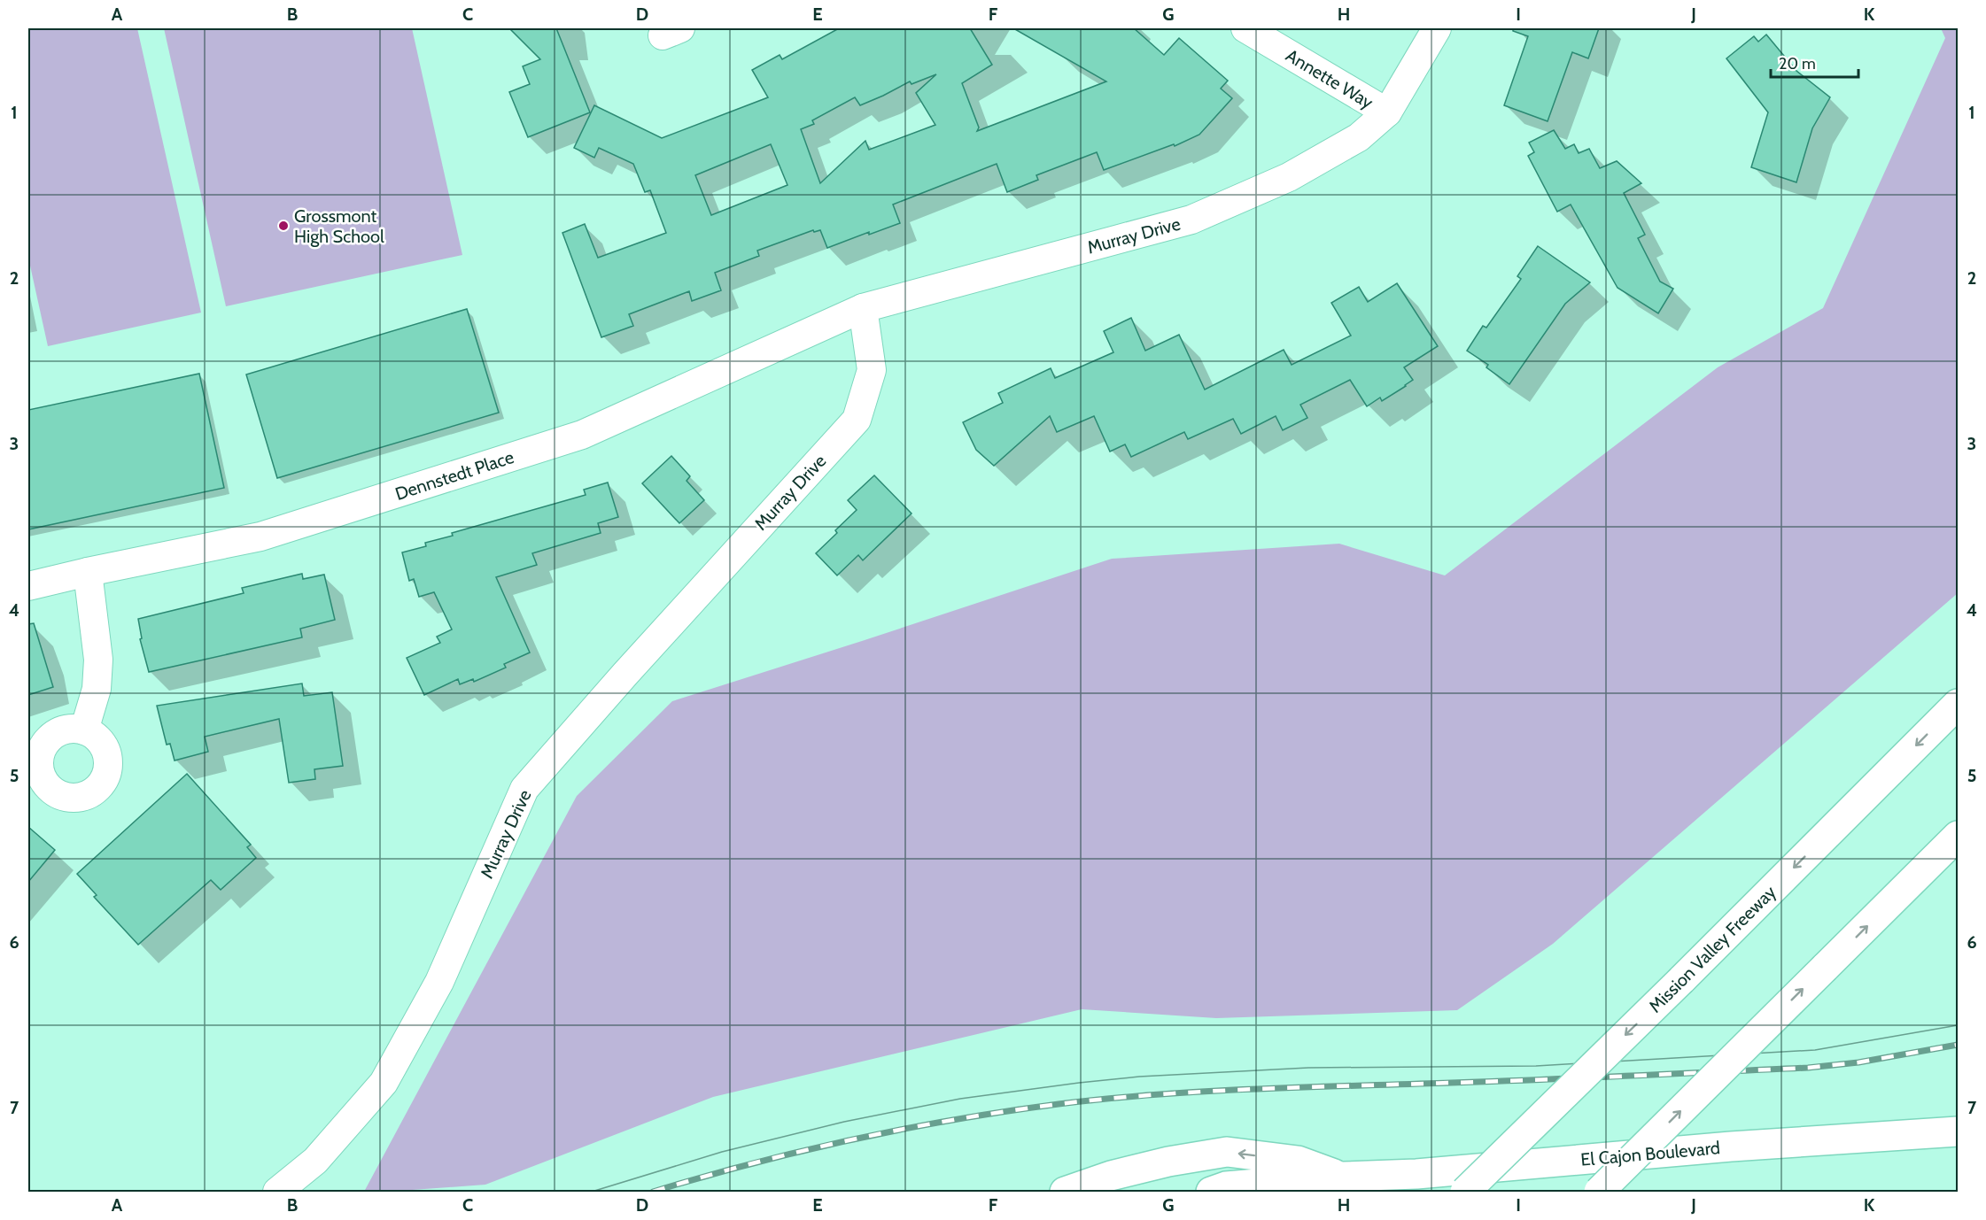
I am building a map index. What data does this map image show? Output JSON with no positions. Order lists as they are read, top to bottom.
{
  "streets": {
    "main road": ["Mission Valley Freeway", "El Cajon Boulevard"],
    "street": ["Annette Way", "Murray Drive", "Dennstedt Place"]
  },
  "crossings": [
    ["Annette Way", "Murray Drive"],
    ["Murray Drive", "Dennstedt Place"]
  ],
  "places": ["Grossmont High School"],
  "scale_bar": "20 m",
  "grid": {
    "columns": [
      "A",
      "B",
      "C",
      "D",
      "E",
      "F",
      "G",
      "H",
      "I",
      "J",
      "K"
    ],
    "rows": [
      "1",
      "2",
      "3",
      "4",
      "5",
      "6",
      "7"
    ]
  }
}
